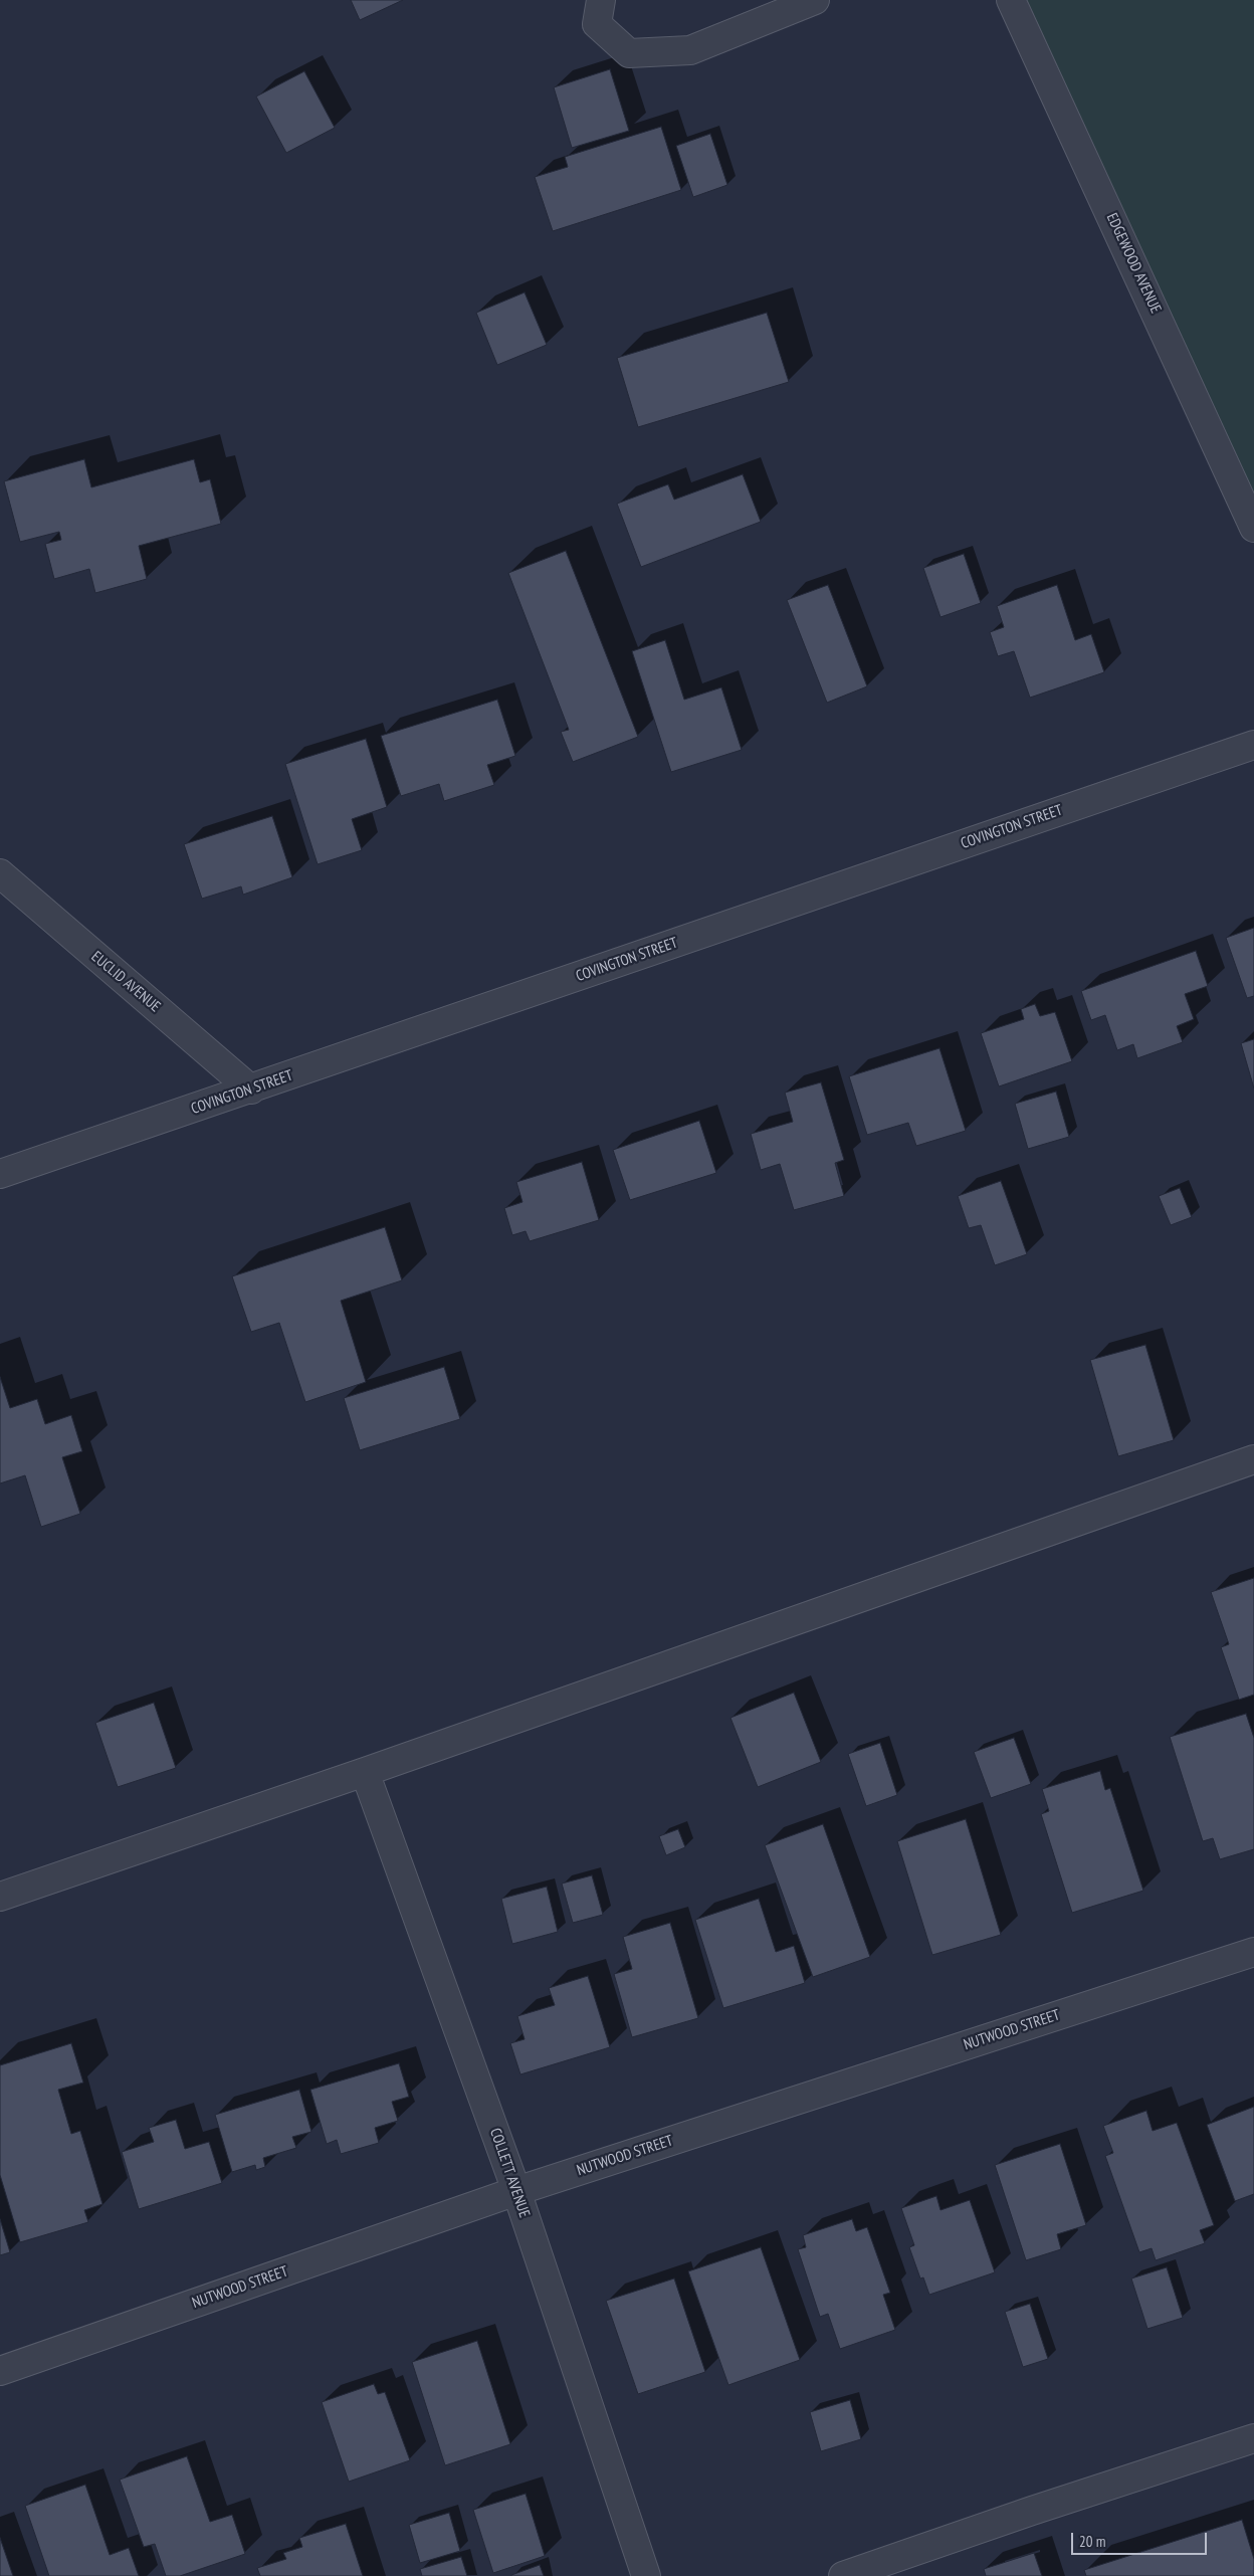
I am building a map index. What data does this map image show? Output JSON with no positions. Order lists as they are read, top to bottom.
{
  "streets": {
    "street": [
      "EDGEWOOD AVENUE",
      "COVINGTON STREET",
      "EUCLID AVENUE",
      "NUTWOOD STREET",
      "COLLETT AVENUE"
    ]
  },
  "crossings": [
    ["COVINGTON STREET", "EUCLID AVENUE"],
    ["NUTWOOD STREET", "COLLETT AVENUE"]
  ],
  "scale_bar": "20 m"
}
